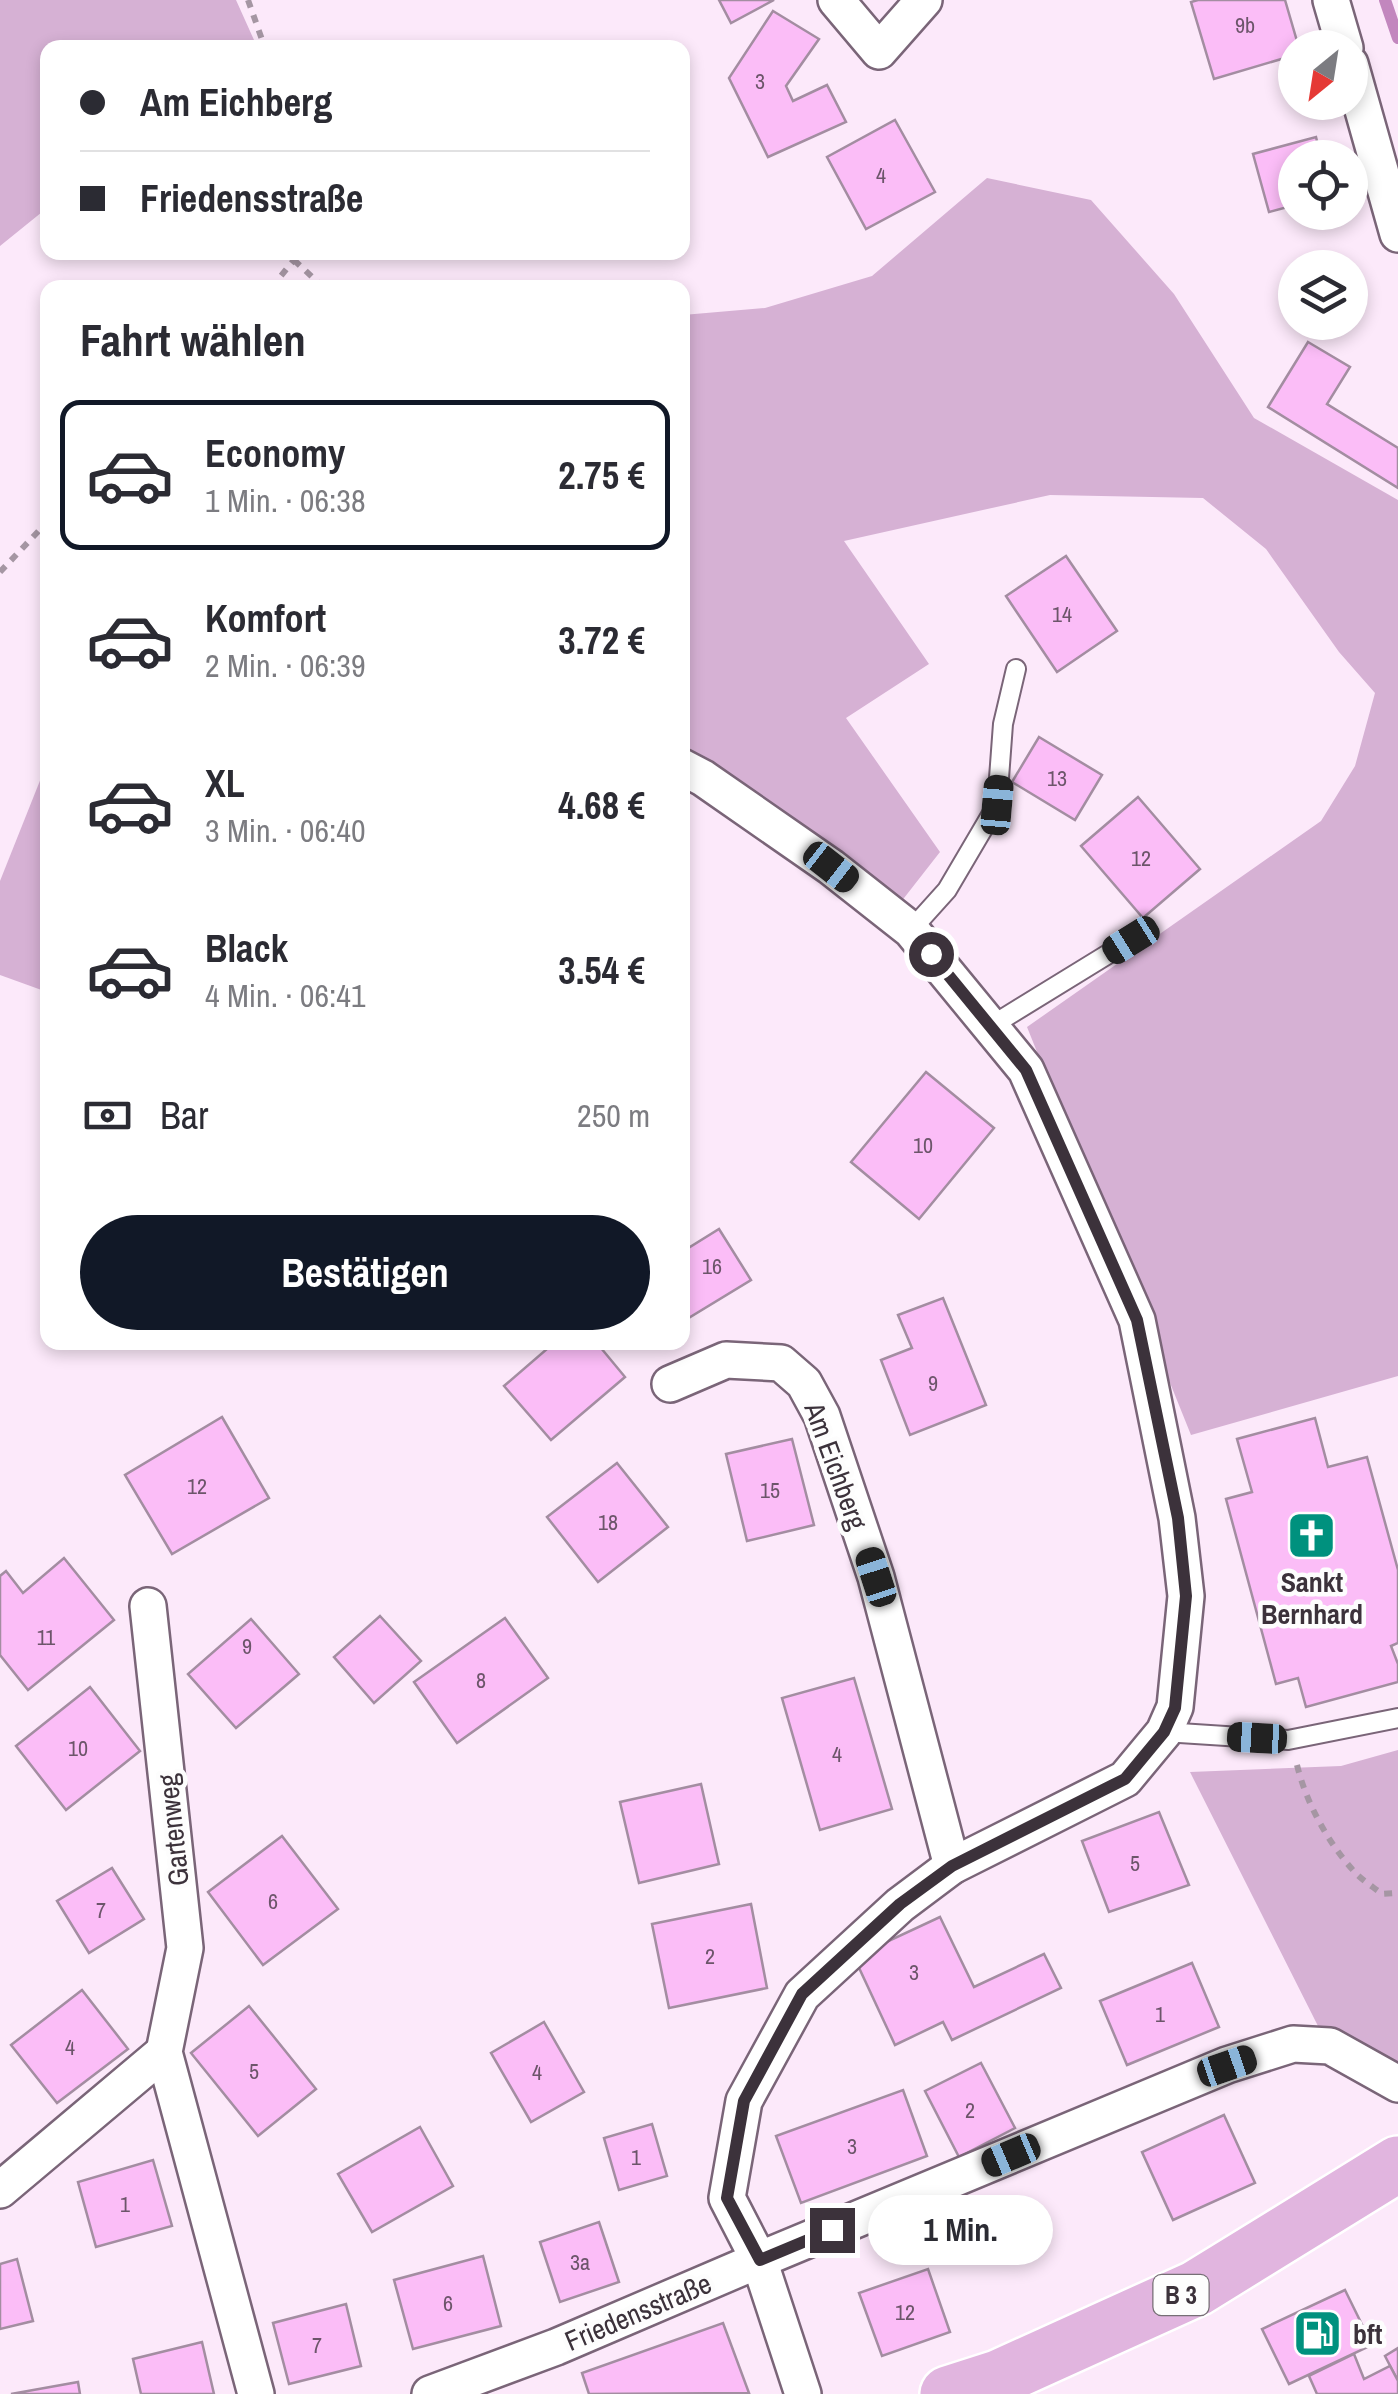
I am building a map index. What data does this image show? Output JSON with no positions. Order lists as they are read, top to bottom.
{
  "streets": {
    "main road": ["B 3"],
    "street": ["Am Eichberg", "Gartenweg", "Friedensstraße"]
  },
  "places": {
    "church": ["Sankt Bernhard"],
    "fuel station": ["bft"]
  },
  "house_numbers": [
    "9b",
    "3",
    "4",
    "14",
    "13",
    "12",
    "10",
    "16",
    "9",
    "12",
    "15",
    "18",
    "11",
    "9",
    "8",
    "10",
    "4",
    "5",
    "6",
    "7",
    "2",
    "3",
    "1",
    "4",
    "5",
    "4",
    "2",
    "3",
    "1",
    "1",
    "3a",
    "6",
    "12",
    "7"
  ],
  "north": "bottom left",
  "page": {
    "banner": ["Am Eichberg", "Friedensstraße"],
    "heading": "Fahrt wählen",
    "list": [
      {
        "name": "Economy",
        "note": "1 Min. · 06:38",
        "value": "2.75 €"
      },
      {
        "name": "Komfort",
        "note": "2 Min. · 06:39",
        "value": "3.72 €"
      },
      {
        "name": "XL",
        "note": "3 Min. · 06:40",
        "value": "4.68 €"
      },
      {
        "name": "Black",
        "note": "4 Min. · 06:41",
        "value": "3.54 €"
      }
    ],
    "pay": ["Bar", "250 m"],
    "buttons": "Bestätigen",
    "bubble": "1 Min."
  }
}
